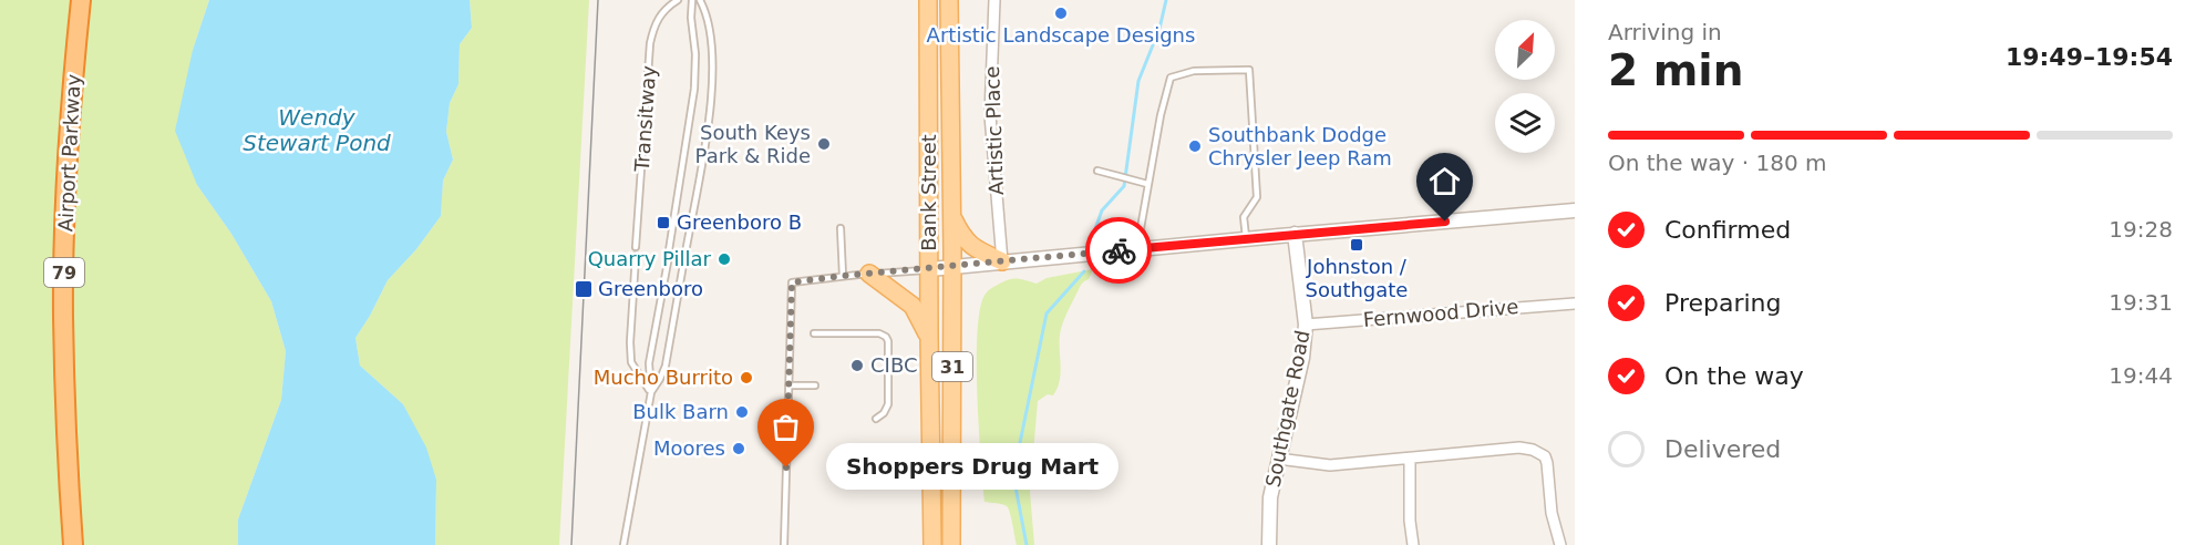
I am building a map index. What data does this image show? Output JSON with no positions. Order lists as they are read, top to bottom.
{
  "streets": {
    "highway": ["Airport Parkway", "79"],
    "main road": ["Bank Street", "31"],
    "street": ["Artistic Place", "Fernwood Drive", "Southgate Road"],
    "lane": ["Transitway"]
  },
  "crossings": [
    ["Fernwood Drive", "Southgate Road"]
  ],
  "water": ["Wendy Stewart Pond"],
  "places": {
    "other": [
      "Artistic Landscape Designs",
      "South Keys Park & Ride",
      "Southbank Dodge Chrysler Jeep Ram",
      "Quarry Pillar",
      "CIBC",
      "Mucho Burrito",
      "Bulk Barn",
      "Moores",
      "Shoppers Drug Mart"
    ],
    "transit": ["Greenboro B", "Johnston / Southgate", "Greenboro"]
  },
  "north": "top right",
  "page": {
    "heading": ["2 min", "Arriving in", "19:49–19:54"],
    "bar": "On the way · 180 m",
    "list": [
      ["Confirmed", "19:28"],
      ["Preparing", "19:31"],
      ["On the way", "19:44"],
      "Delivered"
    ],
    "bubble": "Shoppers Drug Mart"
  }
}
